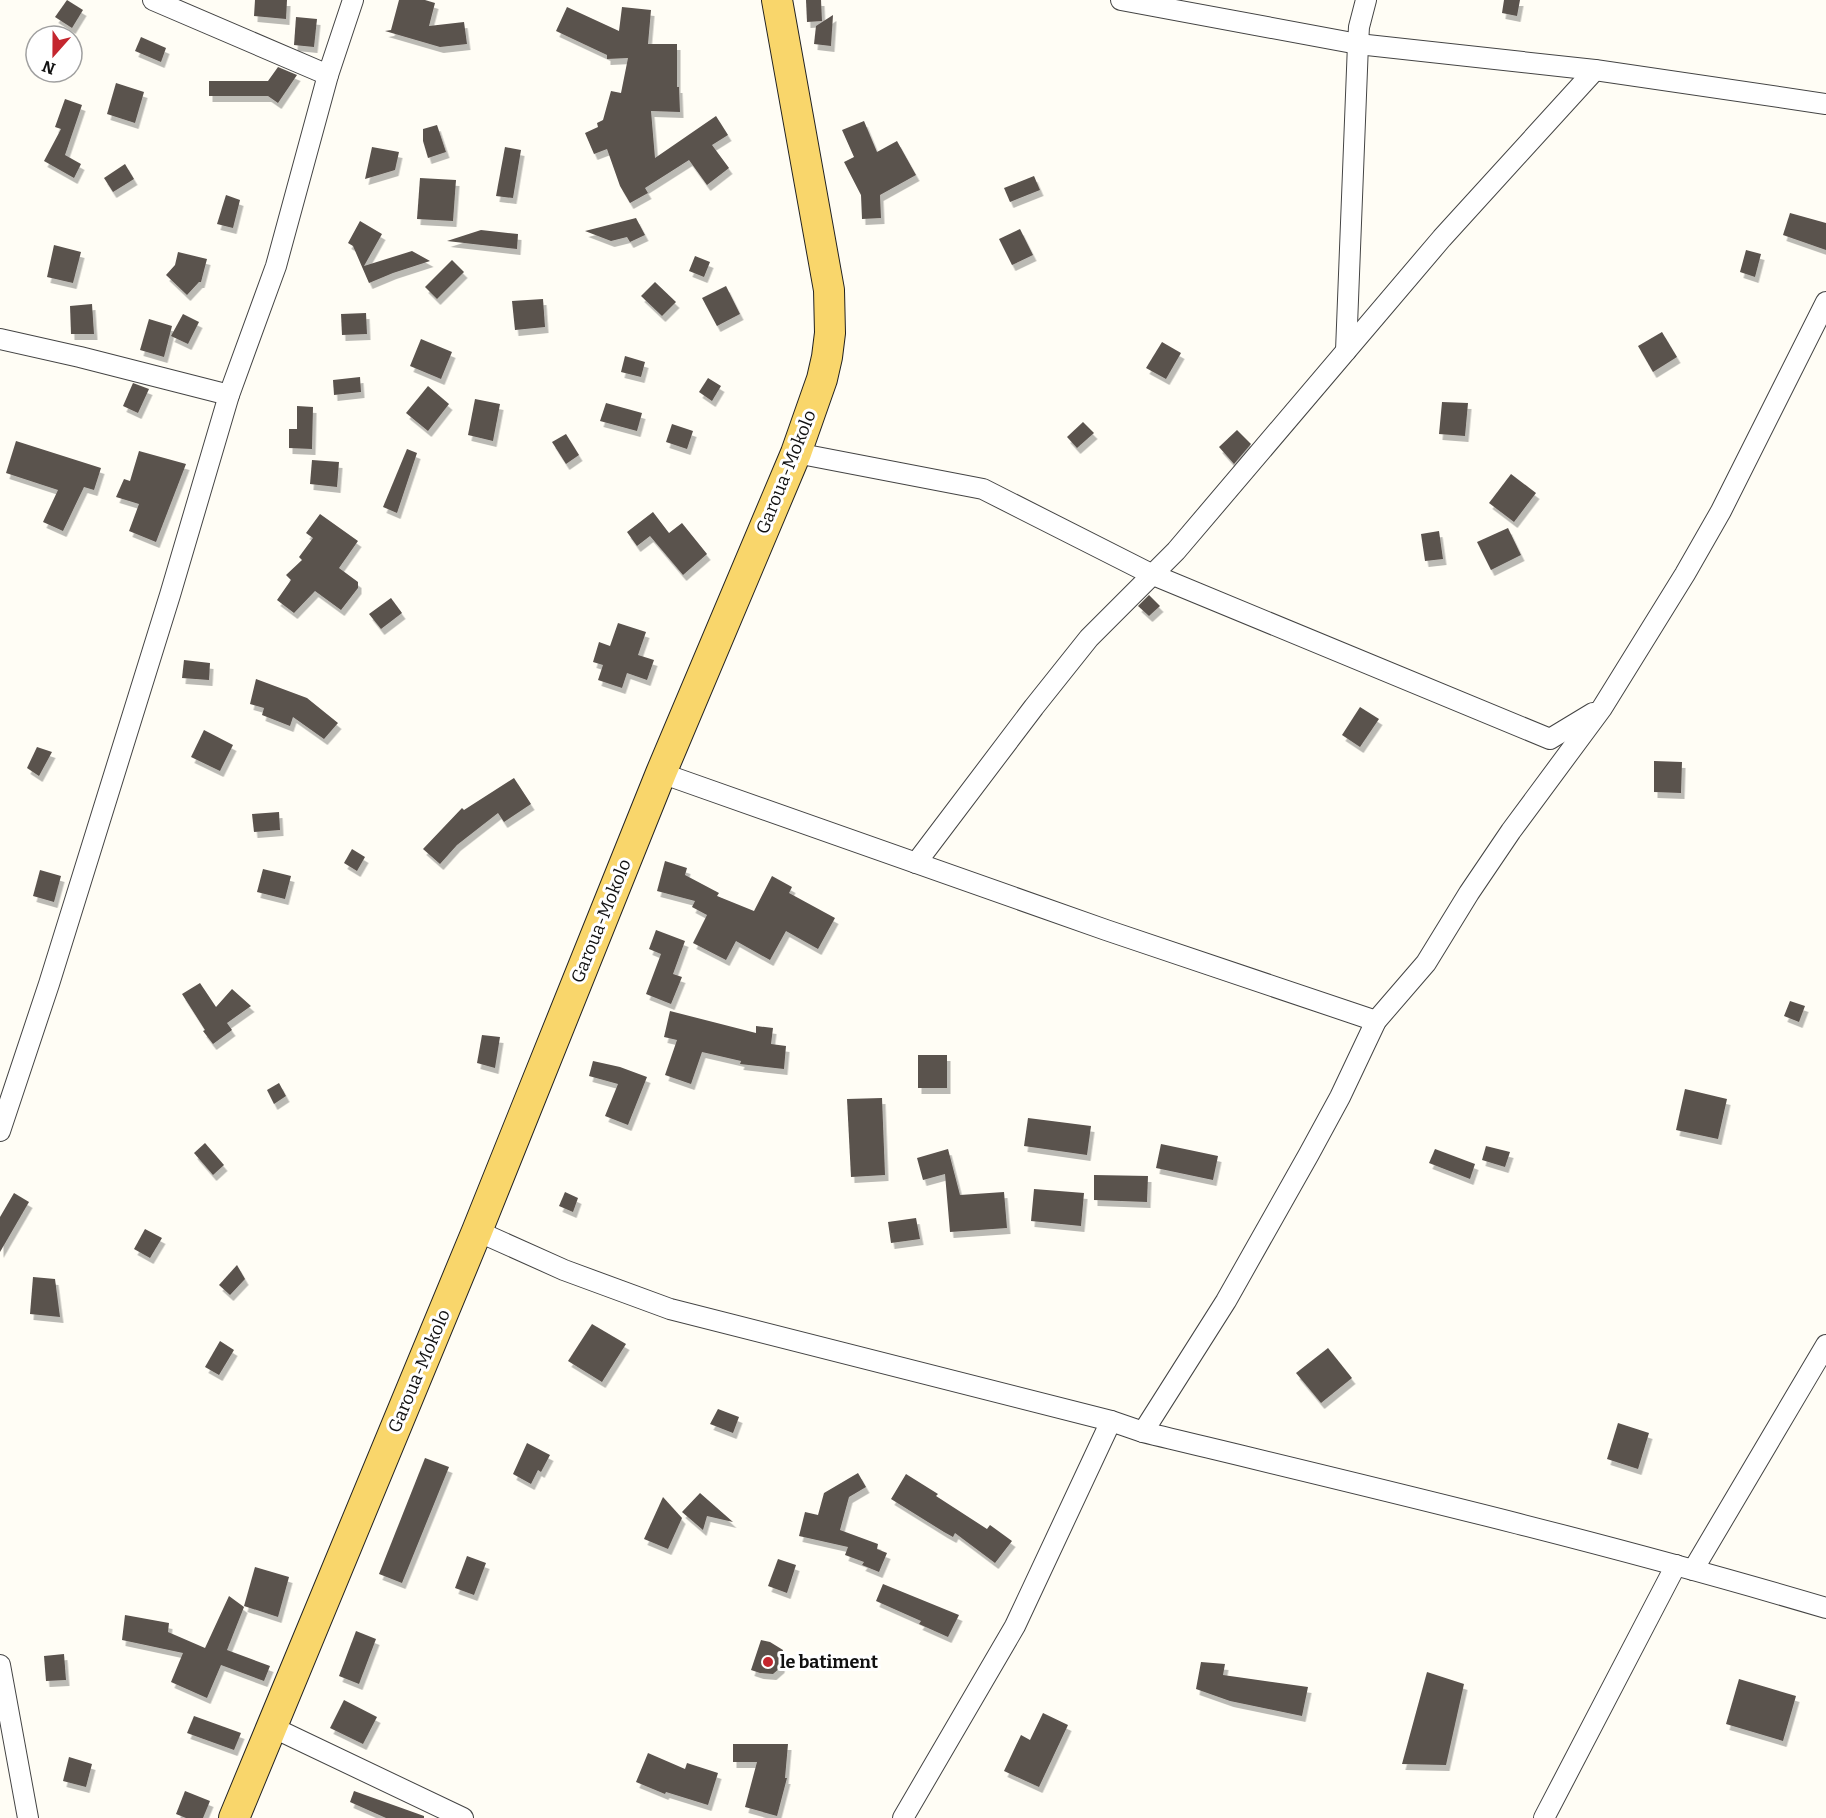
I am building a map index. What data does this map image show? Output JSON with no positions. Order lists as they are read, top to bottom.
{
  "streets": {
    "main road": ["Garoua-Mokolo"]
  },
  "places": ["le batiment"],
  "north": "bottom"
}
